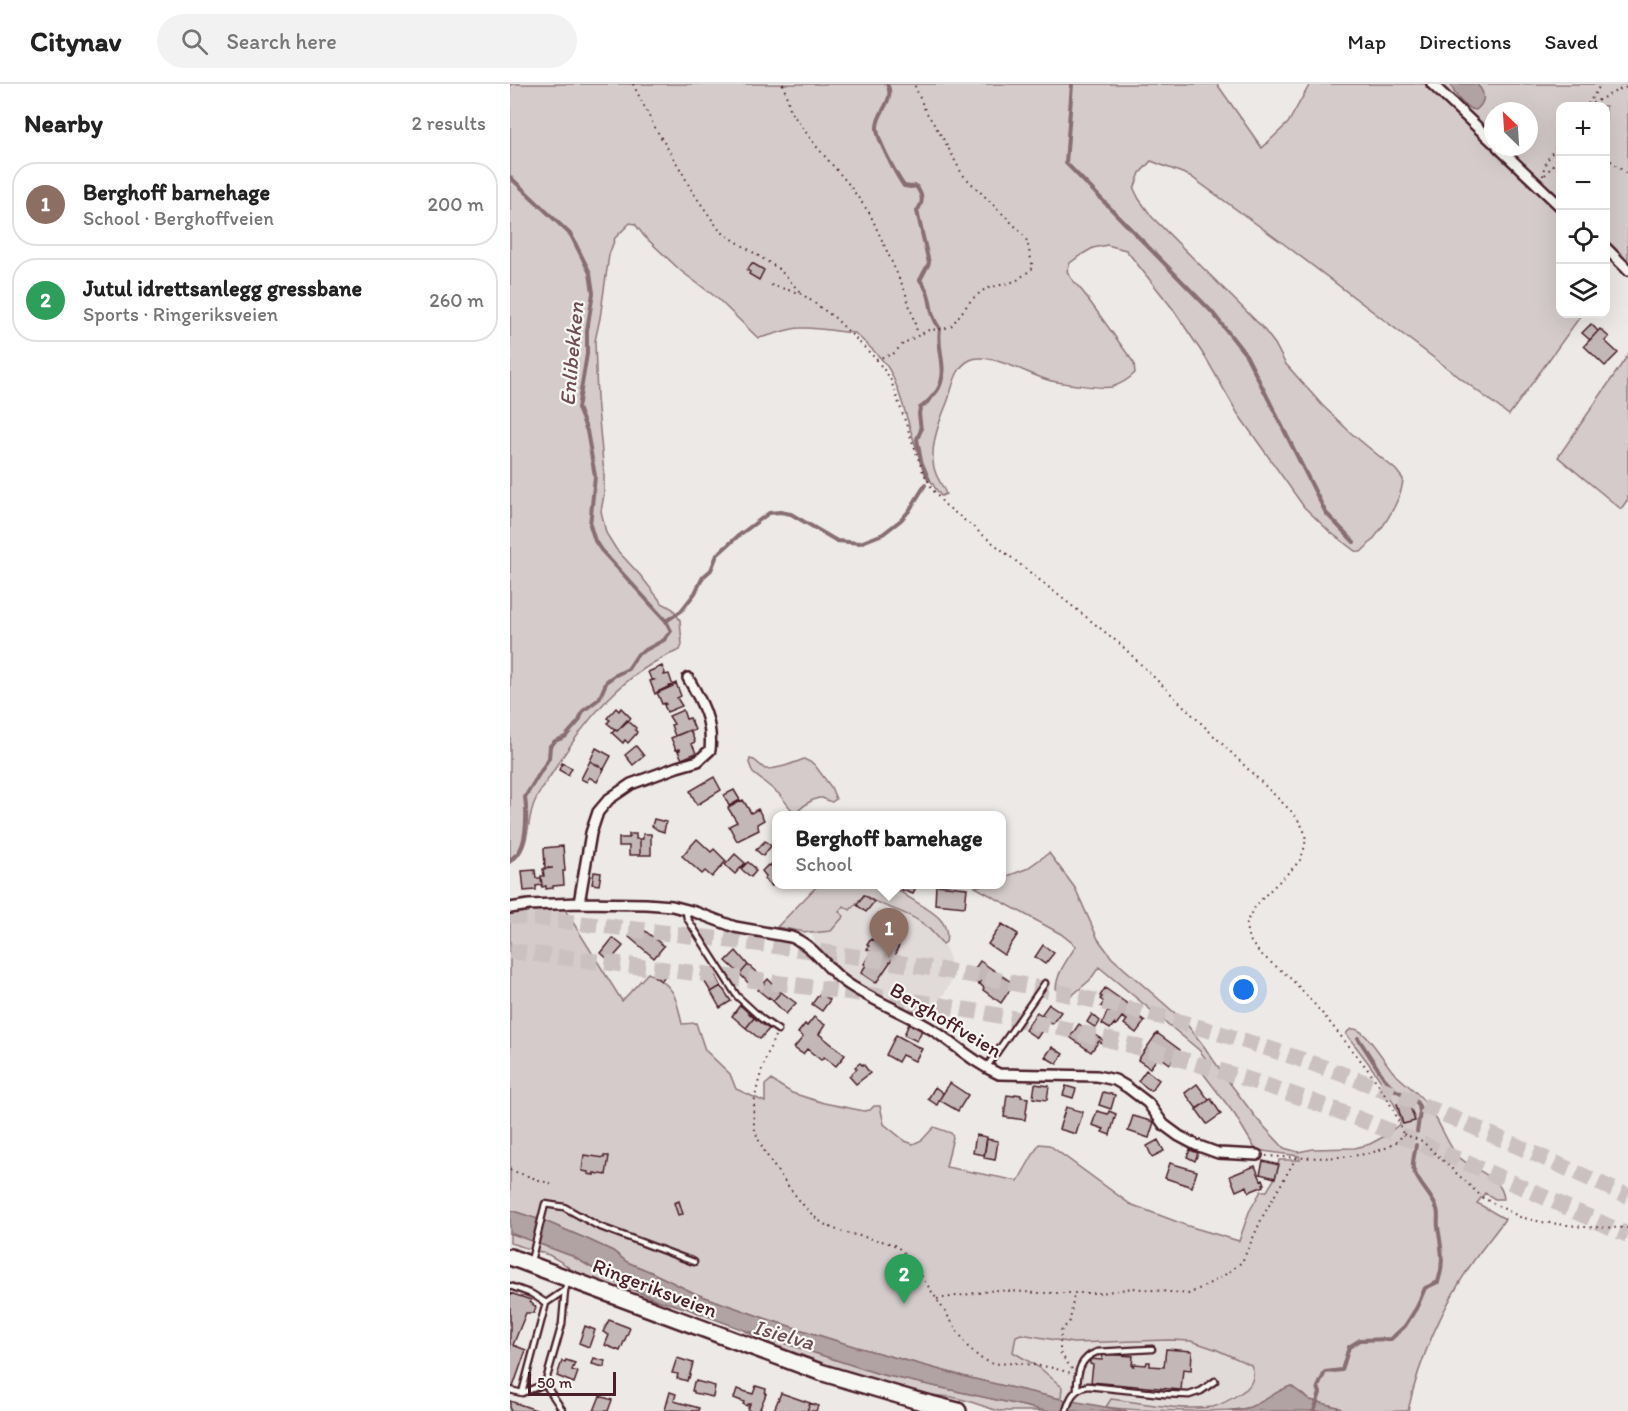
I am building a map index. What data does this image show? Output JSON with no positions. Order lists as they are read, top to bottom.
{
  "streets": {
    "main road": ["Ringeriksveien"],
    "street": ["Berghoffveien"]
  },
  "water": ["Enlibekken", "Isielva"],
  "scale_bar": "50 m",
  "north": "top left",
  "page": {
    "header": "Citynav",
    "search": "Search here",
    "nav": ["Map", "Directions", "Saved"],
    "heading": ["Nearby", "2 results"],
    "map_buttons": ["+", "−"],
    "list": [
      {
        "mark": "1",
        "name": "Berghoff barnehage",
        "note": "School · Berghoffveien",
        "value": "200 m"
      },
      {
        "mark": "2",
        "name": "Jutul idrettsanlegg gressbane",
        "note": "Sports · Ringeriksveien",
        "value": "260 m"
      }
    ],
    "popup": ["Berghoff barnehage", "School"],
    "pins": ["1", "2"],
    "scale": "50 m"
  }
}
